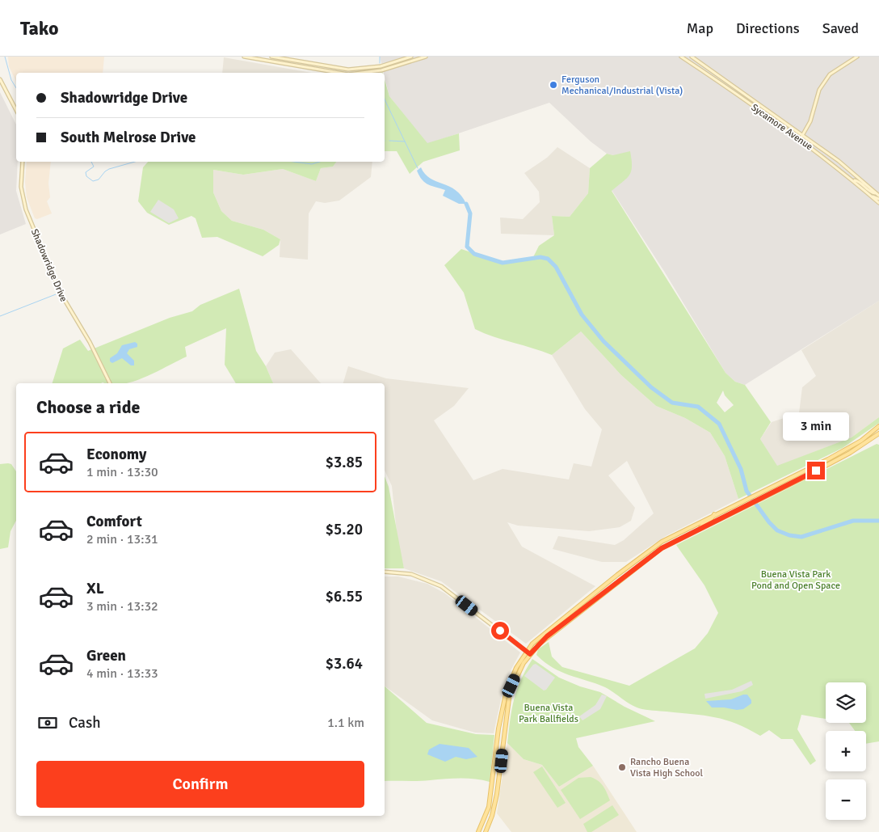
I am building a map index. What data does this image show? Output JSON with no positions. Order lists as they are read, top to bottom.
{
  "streets": {
    "main road": ["Sycamore Avenue", "Shadowridge Drive"]
  },
  "parks": ["Buena Vista Park Pond and Open Space", "Buena Vista Park Ballfields"],
  "places": ["Ferguson Mechanical/Industrial (Vista)", "Rancho Buena Vista High School"],
  "page": {
    "header": "Tako",
    "nav": ["Map", "Directions", "Saved"],
    "banner": ["Shadowridge Drive", "South Melrose Drive"],
    "heading": "Choose a ride",
    "bubble": "3 min",
    "list": [
      {
        "name": "Economy",
        "note": "1 min · 13:30",
        "value": "$3.85"
      },
      {
        "name": "Comfort",
        "note": "2 min · 13:31",
        "value": "$5.20"
      },
      {
        "name": "XL",
        "note": "3 min · 13:32",
        "value": "$6.55"
      },
      {
        "name": "Green",
        "note": "4 min · 13:33",
        "value": "$3.64"
      }
    ],
    "map_buttons": ["+", "−"],
    "pay": ["Cash", "1.1 km"],
    "buttons": "Confirm"
  }
}
